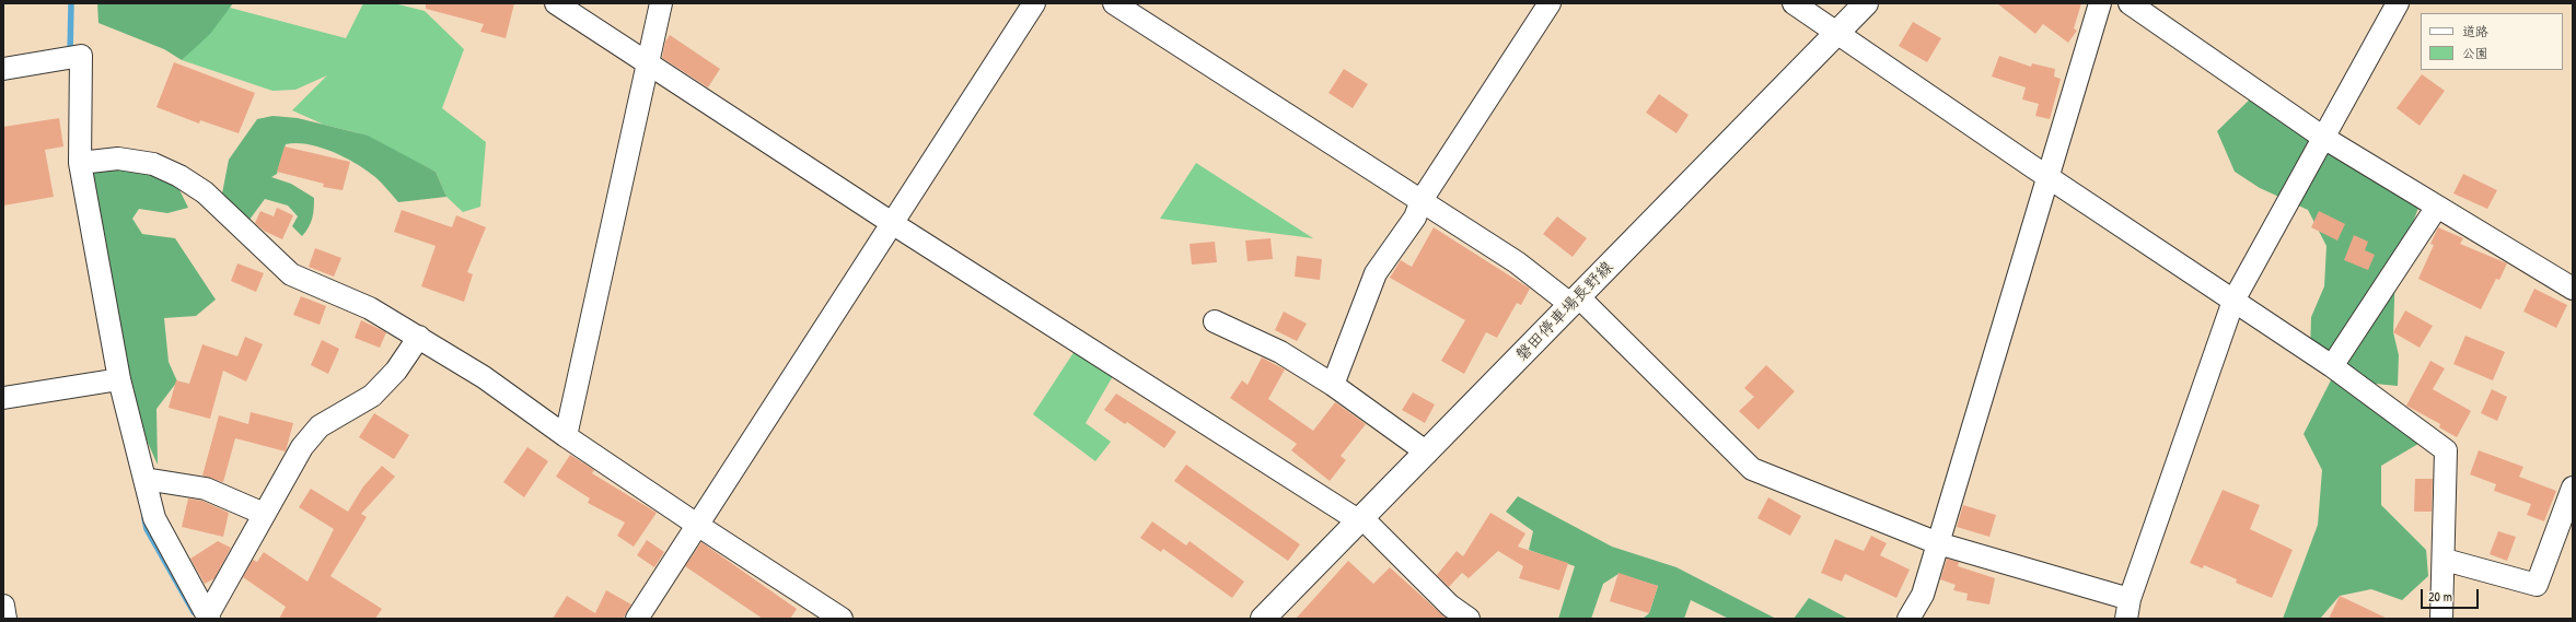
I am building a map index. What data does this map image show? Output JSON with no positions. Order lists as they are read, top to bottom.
{
  "streets": {
    "main road": ["磐田停車場長野線"]
  },
  "legend": ["道路", "公園"],
  "scale_bar": "20 m"
}
